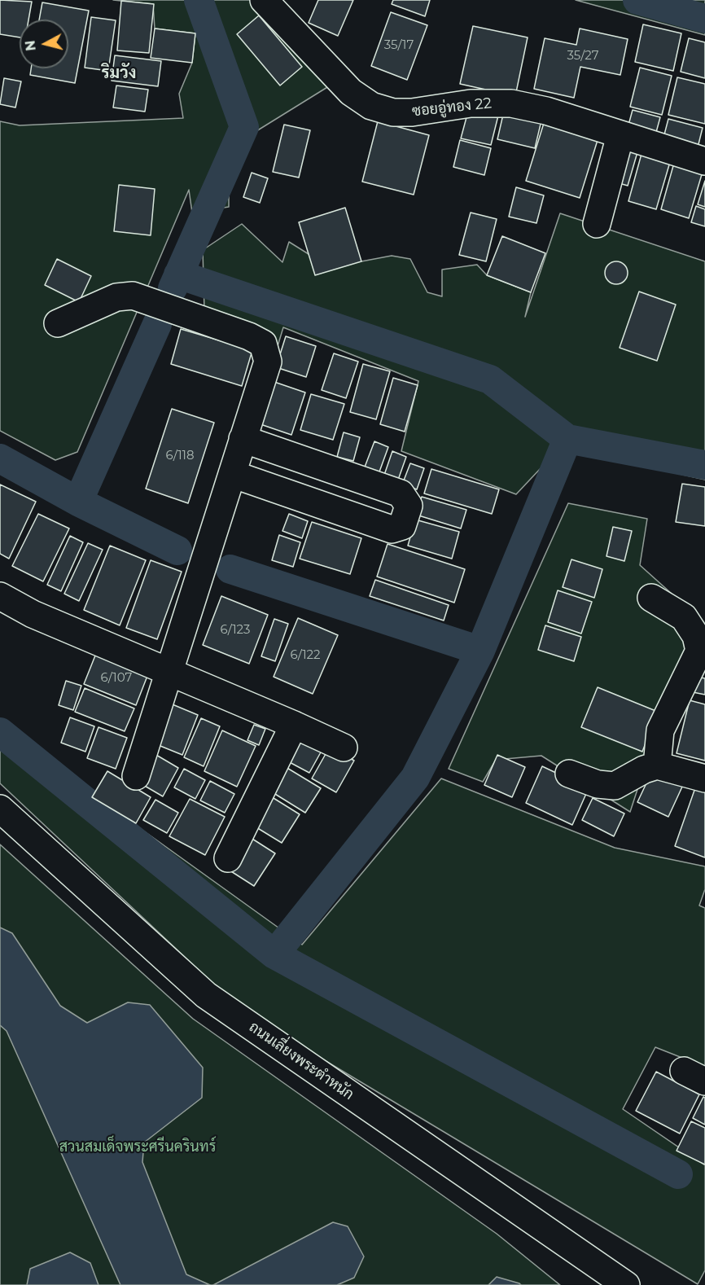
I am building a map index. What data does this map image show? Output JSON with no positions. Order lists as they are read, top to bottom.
{
  "streets": {
    "street": ["ซอยอู่ทอง 22", "ถนนเลี่ยงพระตำหนัก"]
  },
  "districts": ["ริมวัง"],
  "parks": ["สวนสมเด็จพระศรีนครินทร์"],
  "house_numbers": [
    "35/17",
    "35/27",
    "6/118",
    "6/123",
    "6/122",
    "6/107"
  ],
  "north": "left"
}
